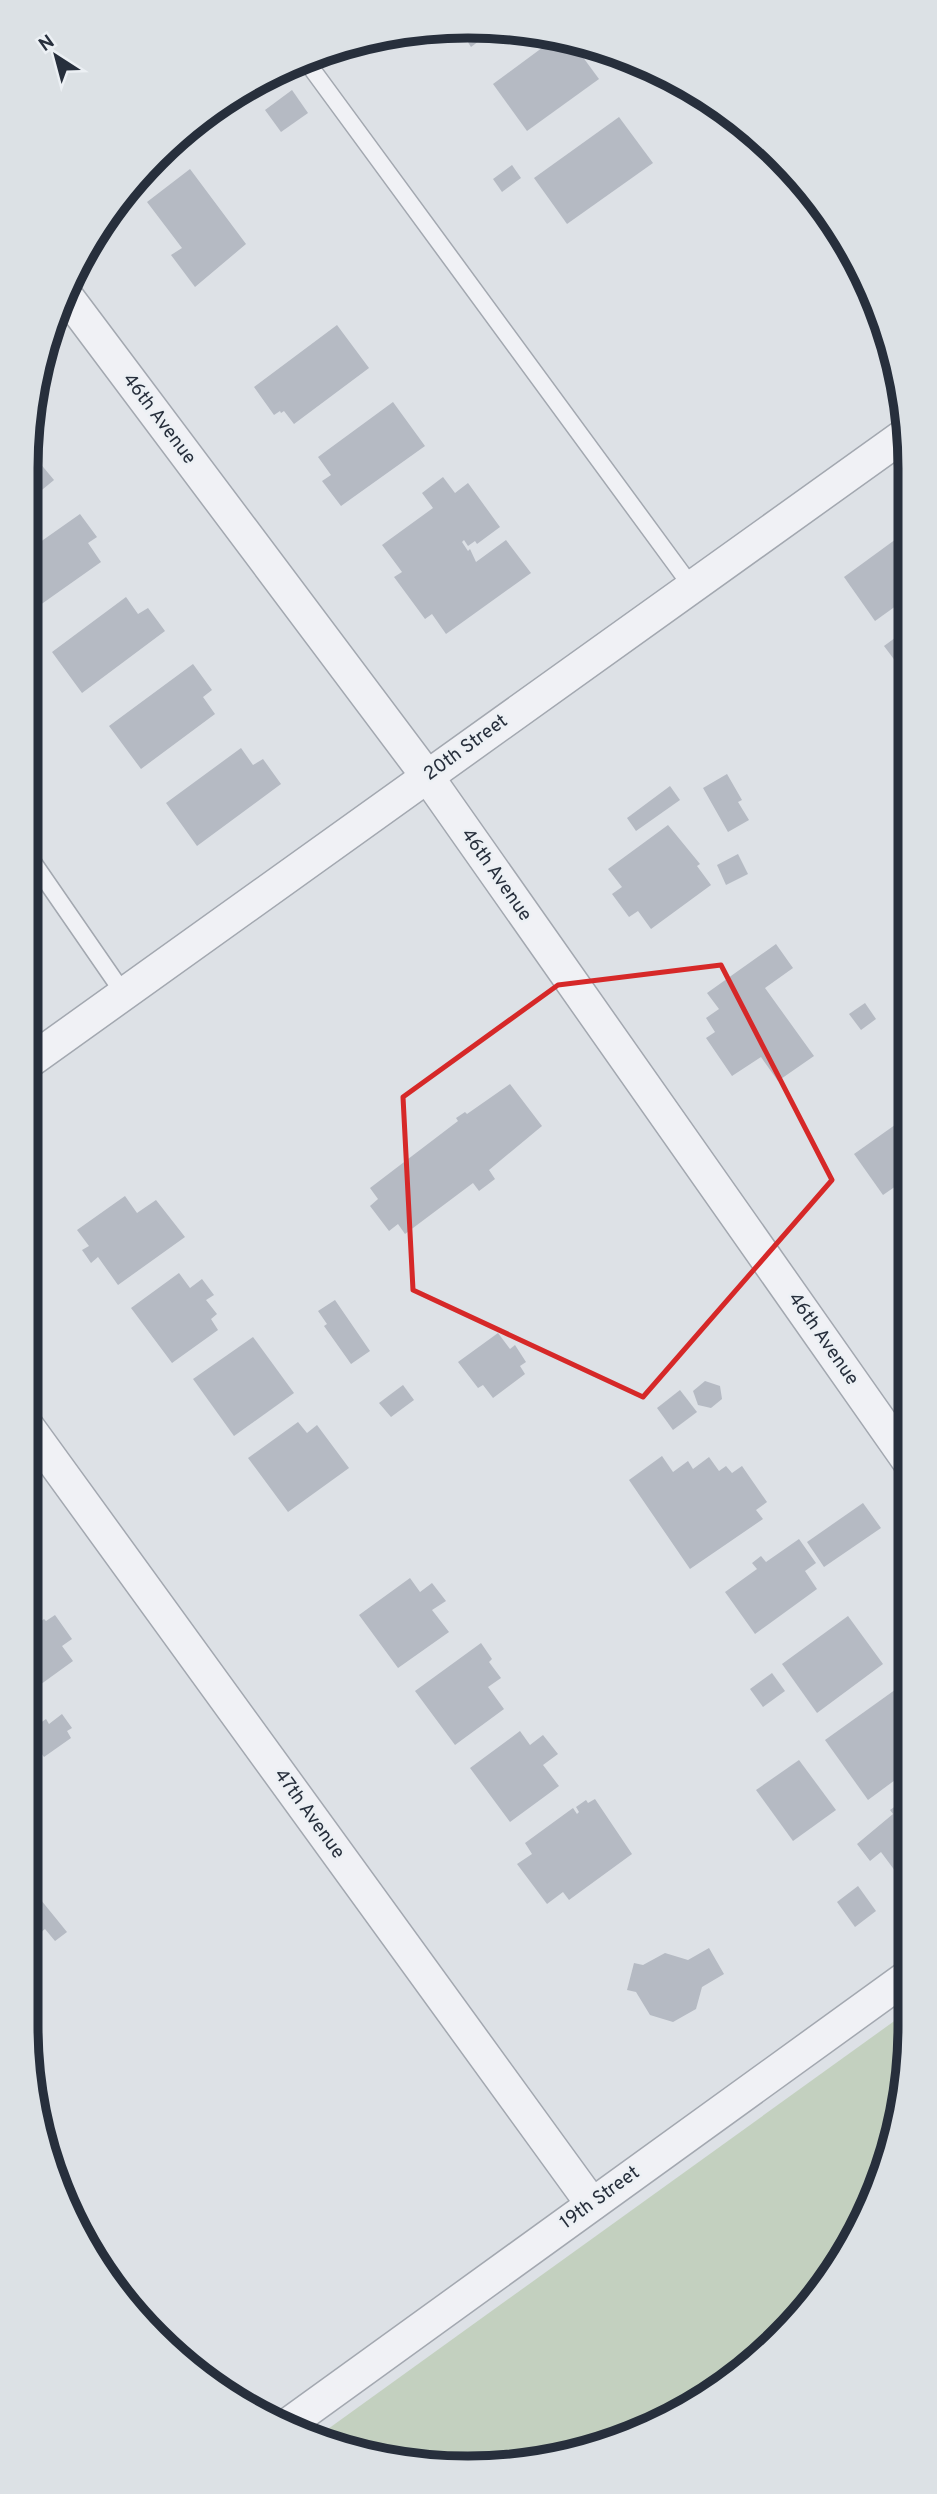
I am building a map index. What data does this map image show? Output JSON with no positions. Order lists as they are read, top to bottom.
{
  "streets": {
    "street": [
      "46th Avenue",
      "20th Street",
      "47th Avenue",
      "19th Street"
    ]
  },
  "crossings": [
    ["46th Avenue", "20th Street"],
    ["47th Avenue", "19th Street"]
  ],
  "north": "top left"
}
